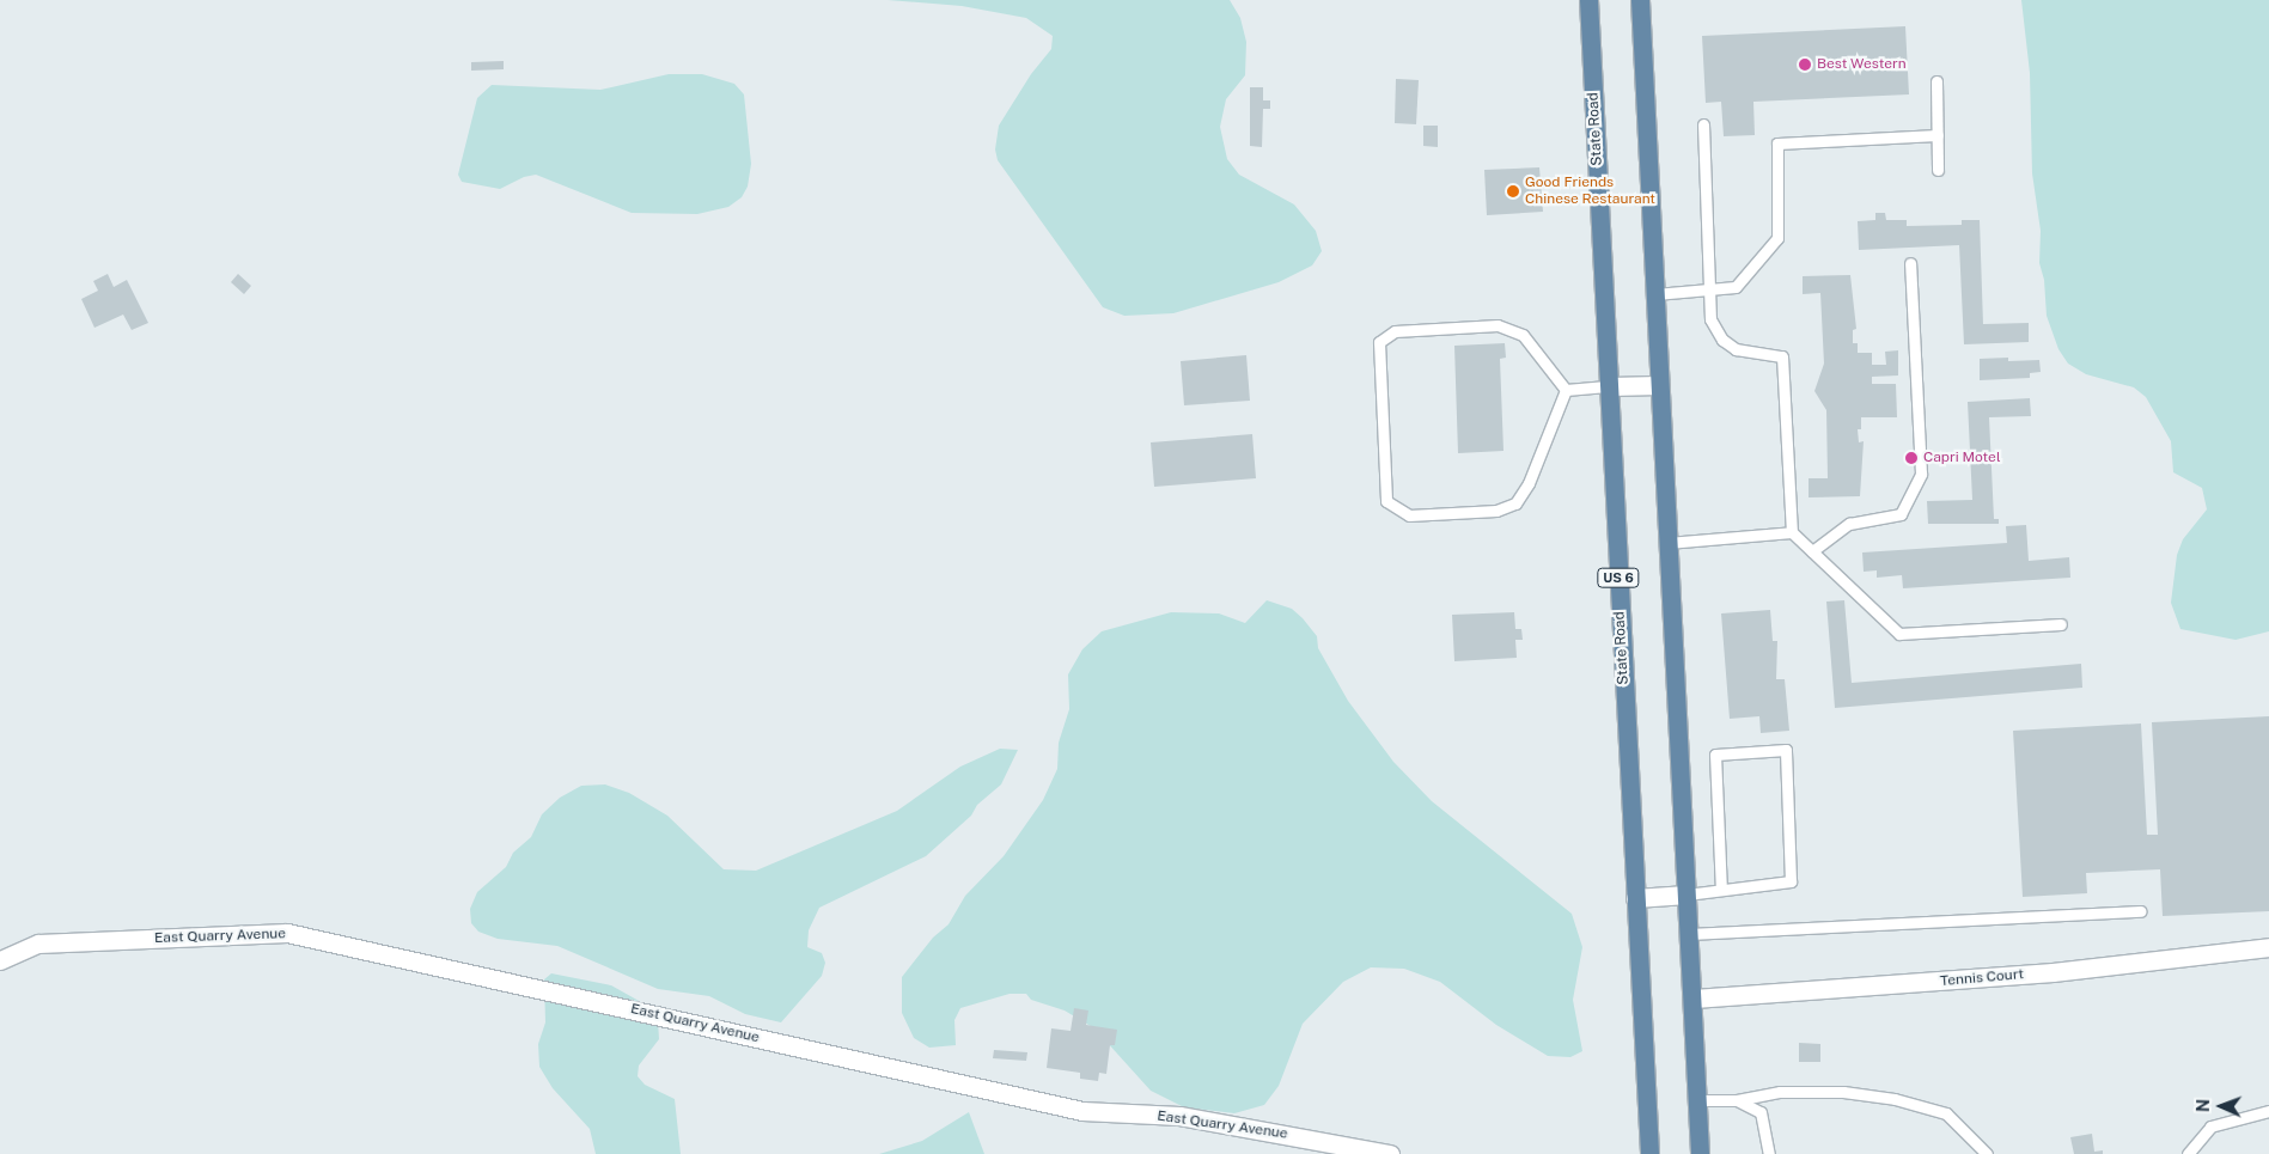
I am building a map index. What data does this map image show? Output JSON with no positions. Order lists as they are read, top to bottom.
{
  "streets": {
    "main road": ["State Road", "US 6"],
    "street": ["East Quarry Avenue", "Tennis Court"]
  },
  "places": ["Best Western", "Good Friends Chinese Restaurant", "Capri Motel"],
  "north": "left"
}
